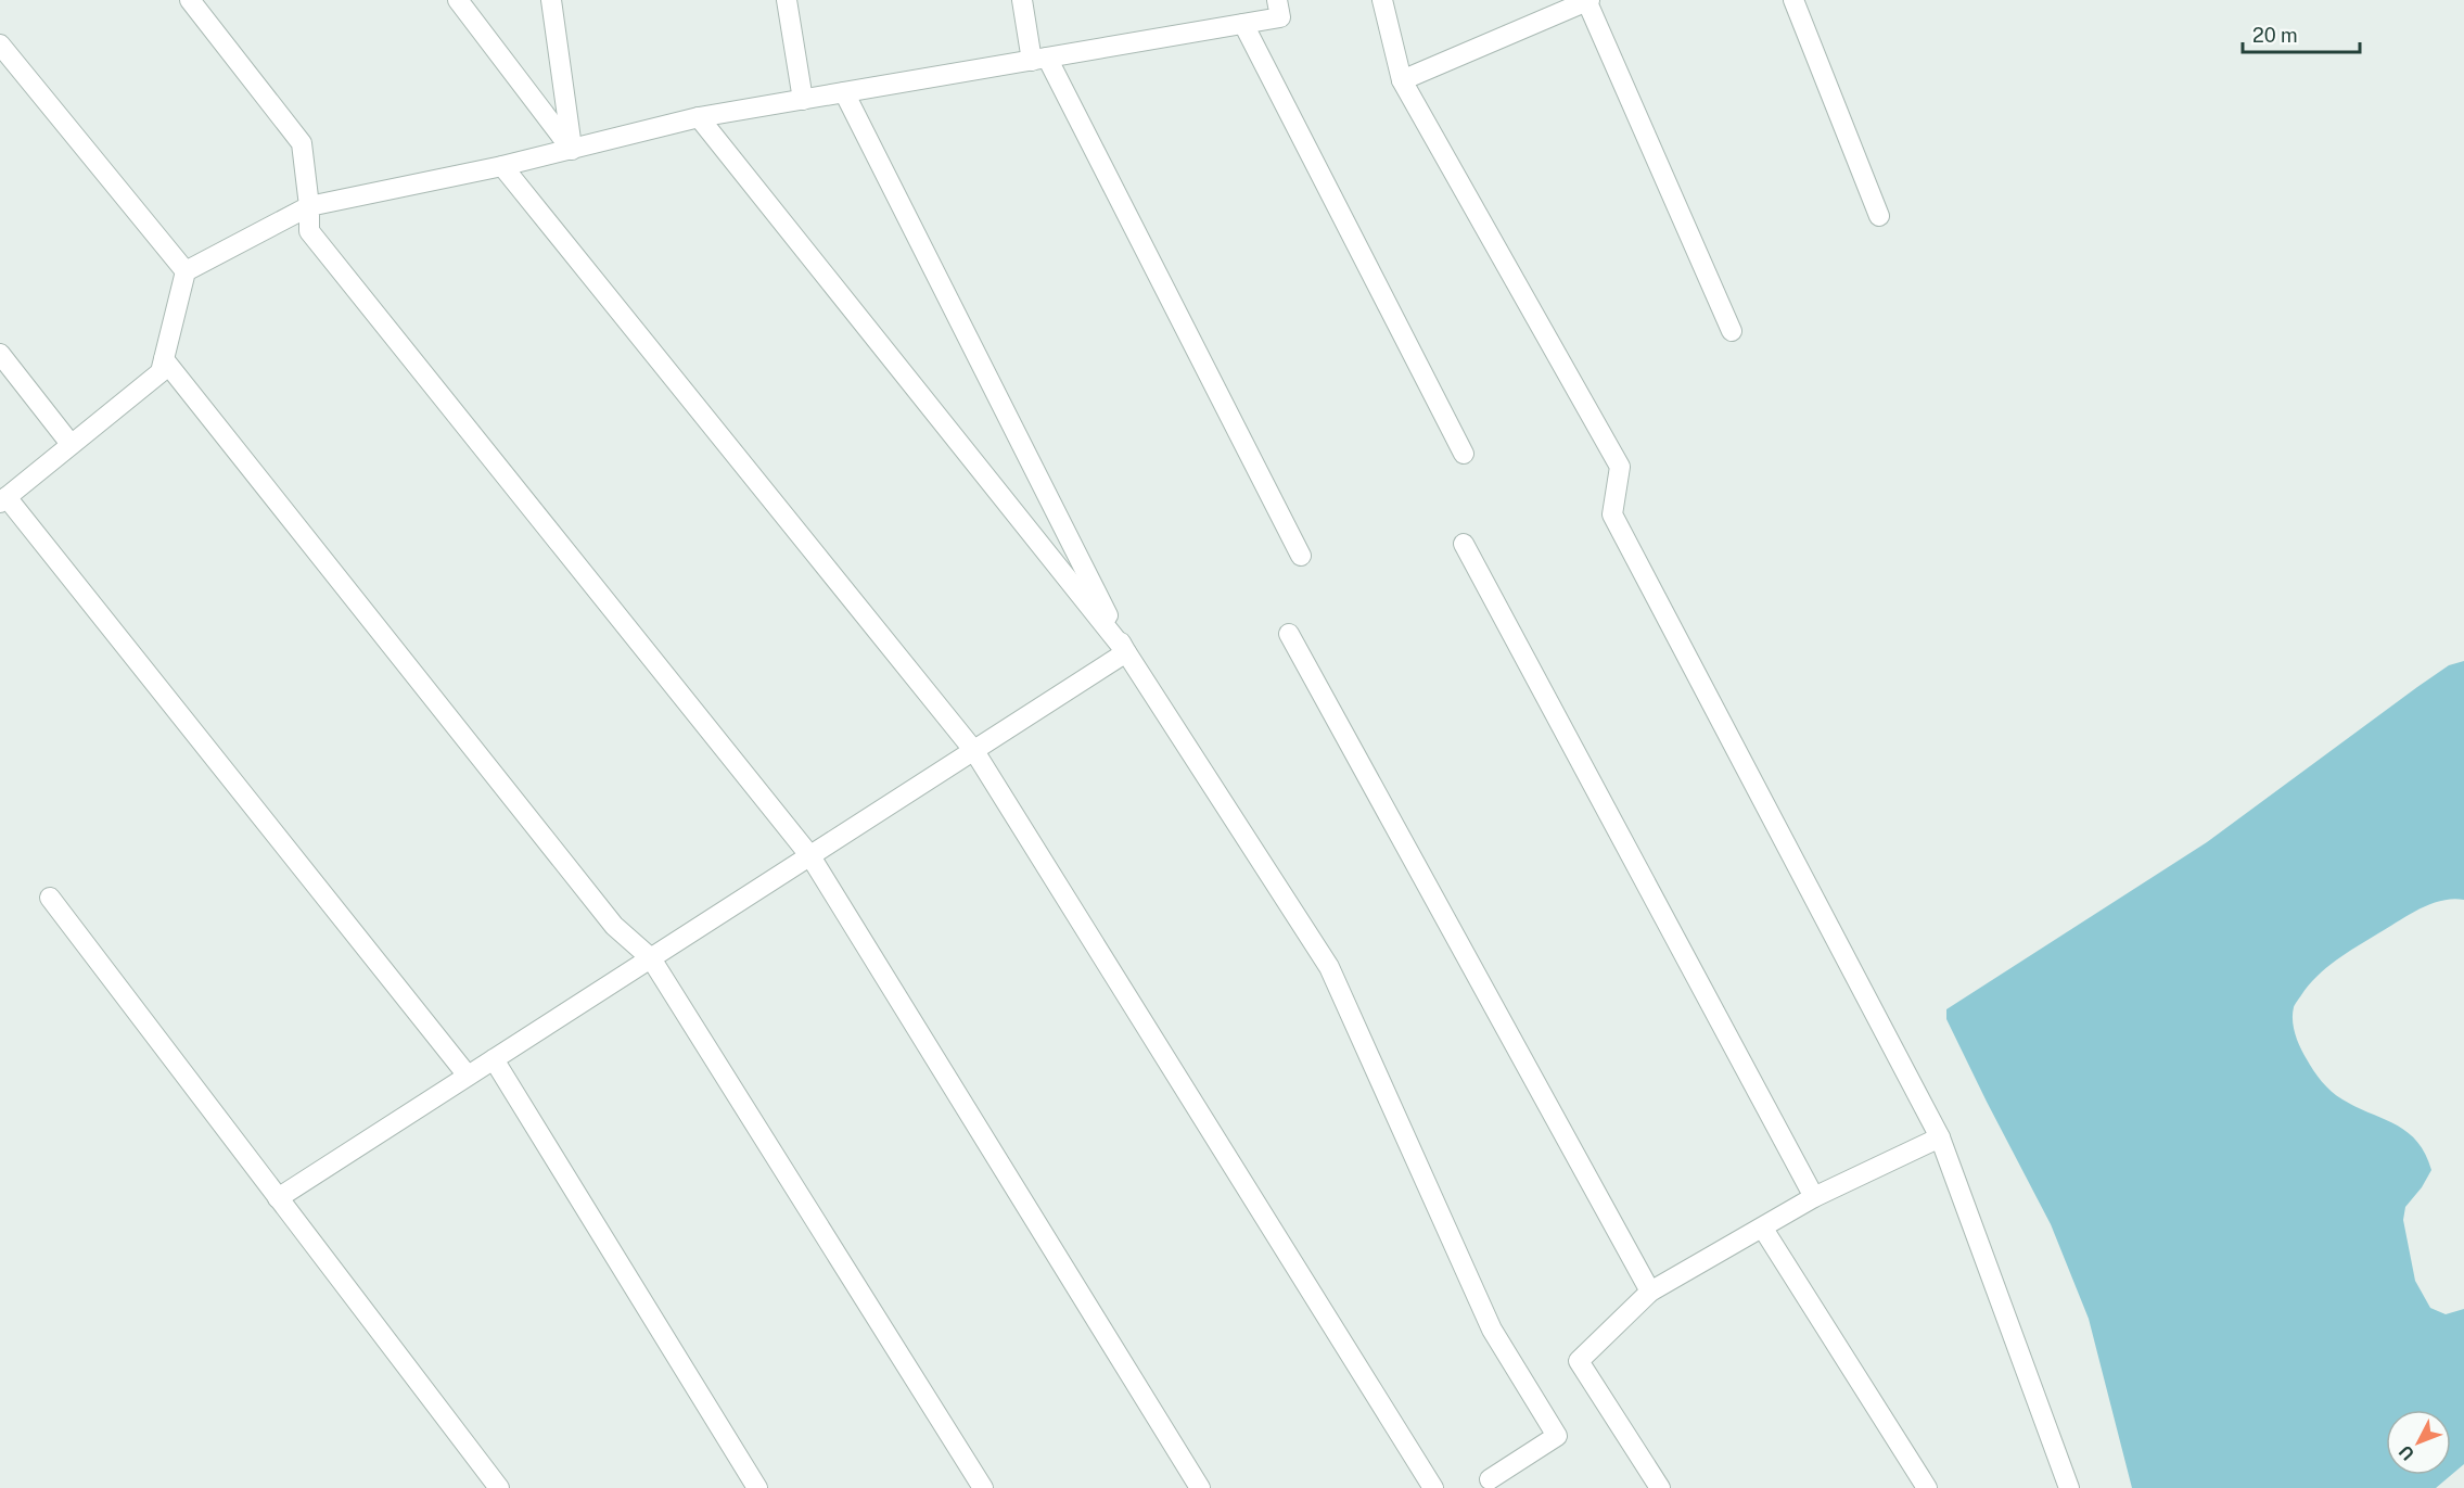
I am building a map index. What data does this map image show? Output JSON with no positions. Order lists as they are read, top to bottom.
{
  "scale_bar": "20 m",
  "north": "bottom left"
}
